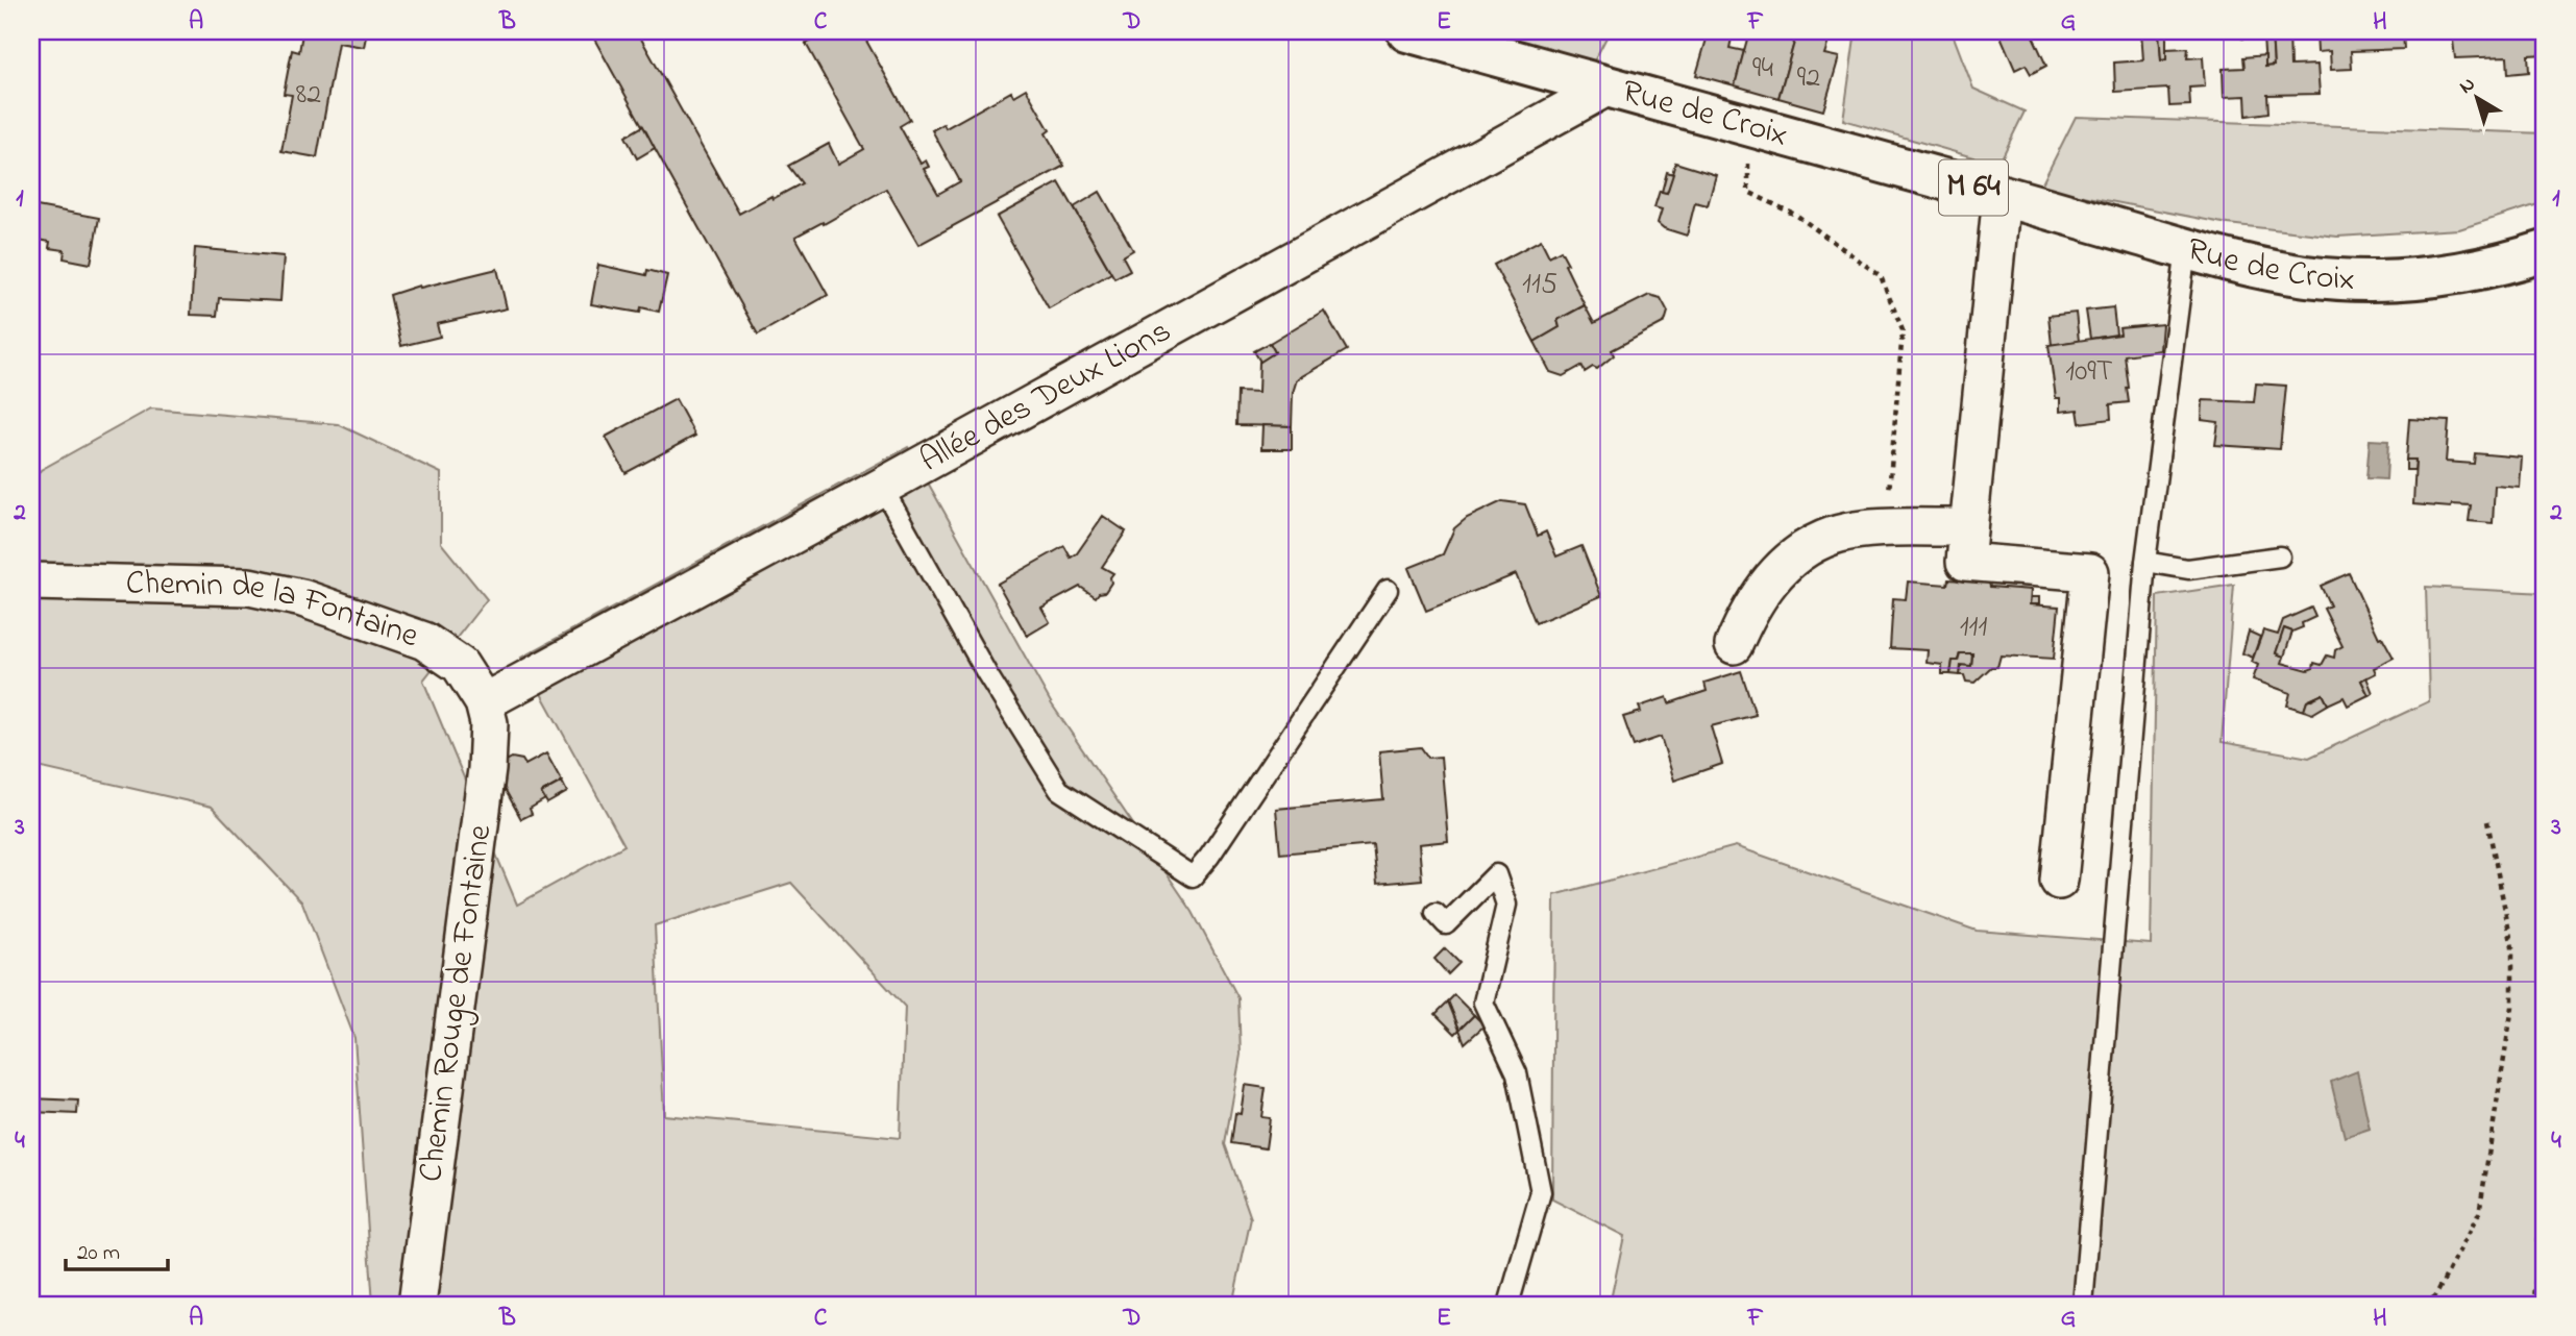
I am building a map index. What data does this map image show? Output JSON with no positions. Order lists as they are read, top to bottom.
{
  "streets": {
    "main road": ["Rue de Croix", "M 64"],
    "street": ["Allée des Deux Lions", "Chemin de la Fontaine", "Chemin Rouge de Fontaine"]
  },
  "crossings": [
    ["Rue de Croix", "Allée des Deux Lions"],
    ["Allée des Deux Lions", "Chemin de la Fontaine"],
    ["Allée des Deux Lions", "Chemin Rouge de Fontaine"],
    ["Chemin de la Fontaine", "Chemin Rouge de Fontaine"]
  ],
  "house_numbers": [
    "94",
    "92",
    "82",
    "115",
    "109T",
    "111"
  ],
  "scale_bar": "20 m",
  "north": "top left",
  "grid": {
    "columns": [
      "A",
      "B",
      "C",
      "D",
      "E",
      "F",
      "G",
      "H"
    ],
    "rows": [
      "1",
      "2",
      "3",
      "4"
    ]
  }
}
